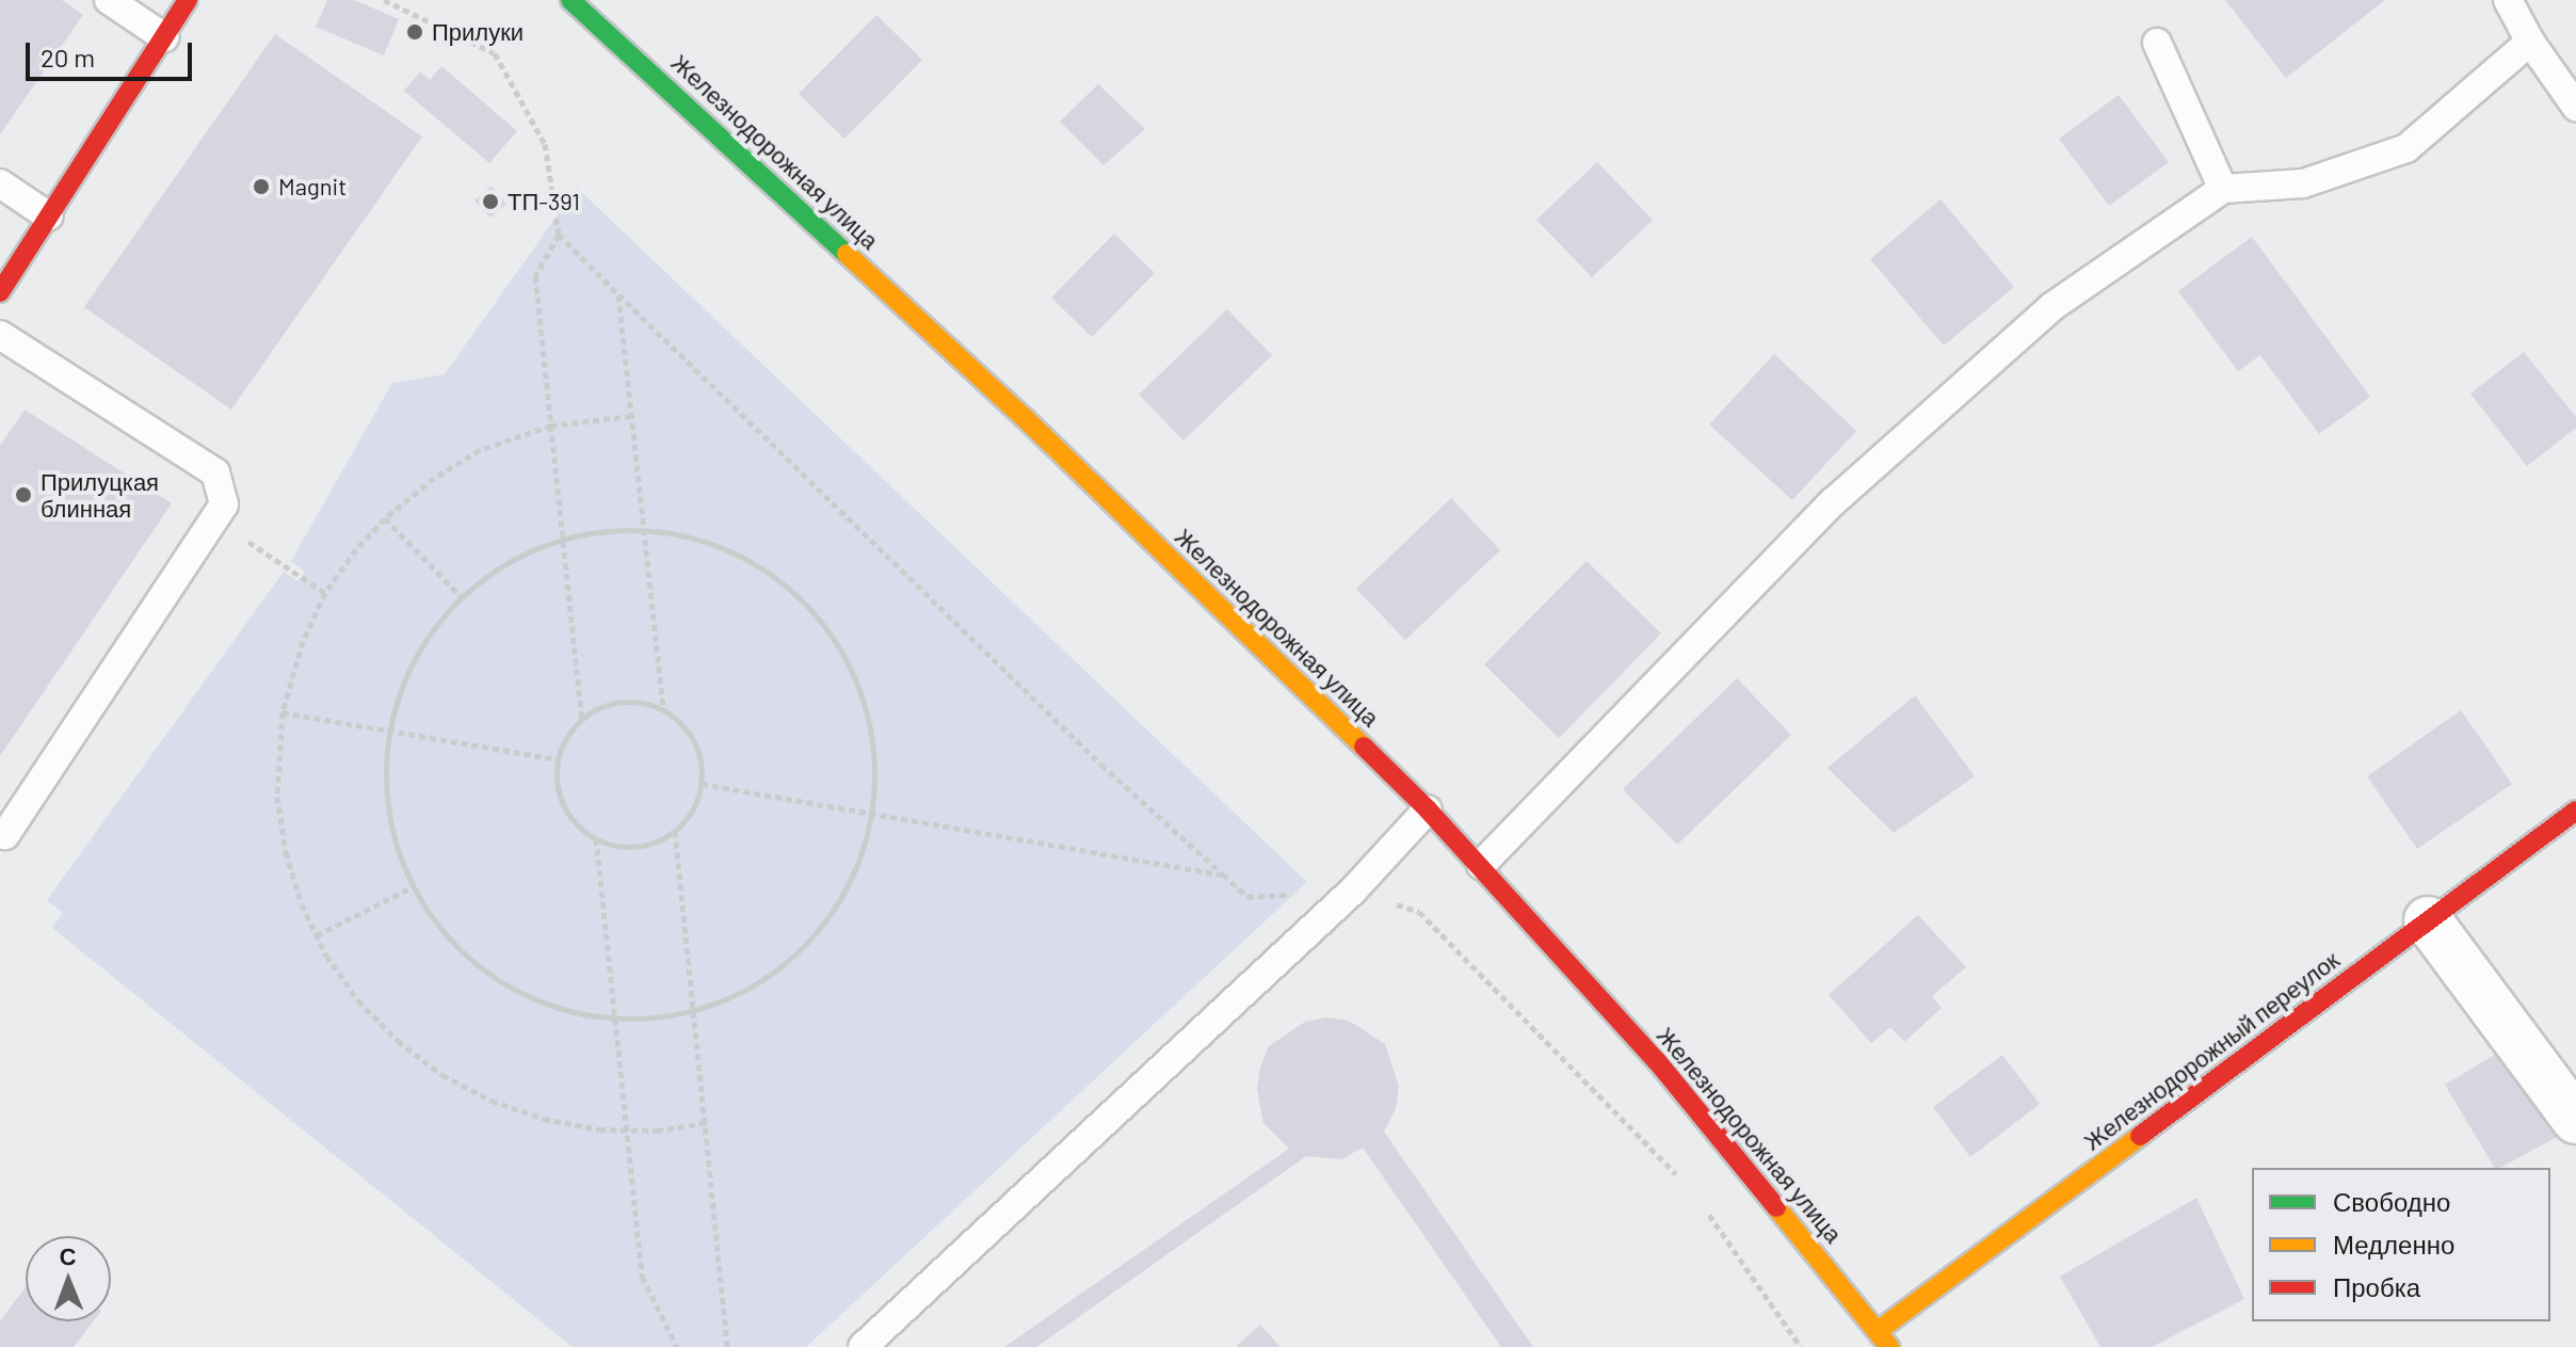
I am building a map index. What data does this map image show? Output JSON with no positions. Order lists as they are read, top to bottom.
{
  "streets": {
    "street": ["Железнодорожная улица", "Железнодорожный переулок"]
  },
  "crossings": [
    ["Железнодорожная улица", "Железнодорожный переулок"]
  ],
  "places": [
    "Прилуки",
    "Magnit",
    "ТП-391",
    "Прилуцкая блинная"
  ],
  "legend": ["Свободно", "Медленно", "Пробка"],
  "scale_bar": "20 m",
  "north": "top"
}
